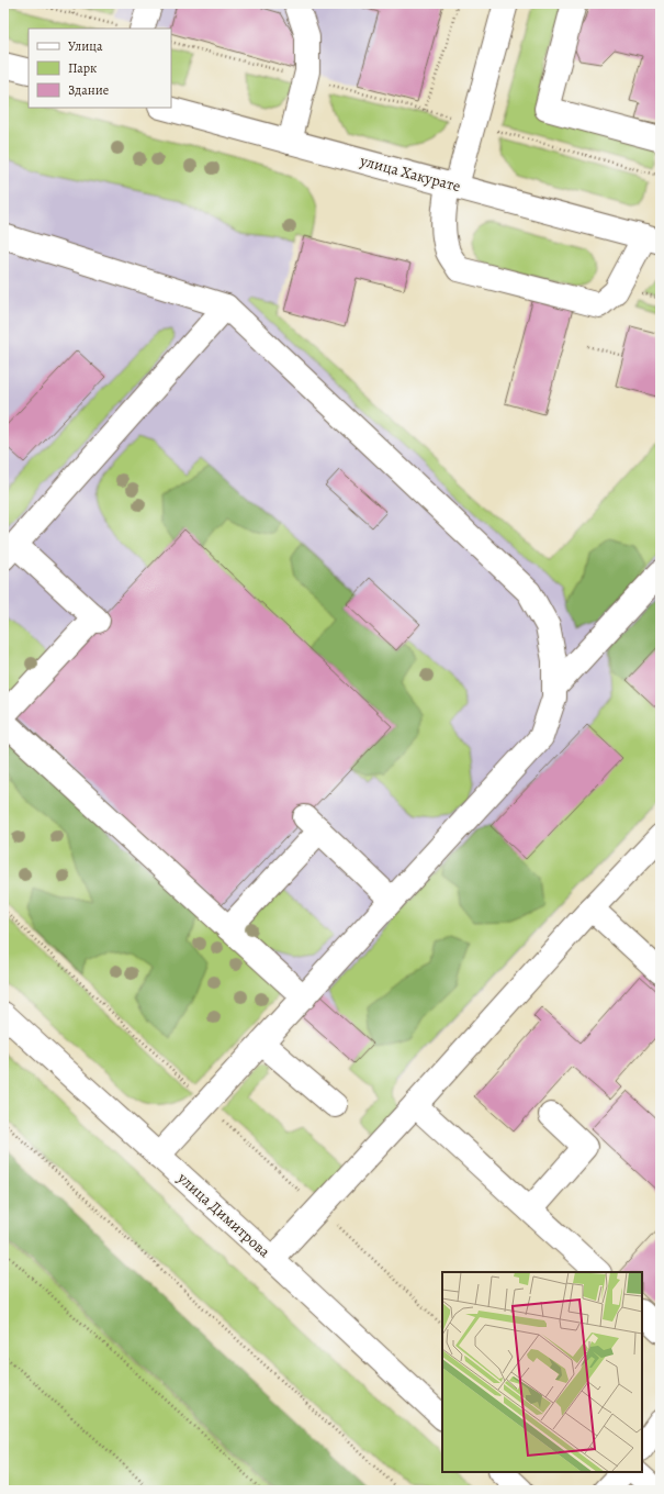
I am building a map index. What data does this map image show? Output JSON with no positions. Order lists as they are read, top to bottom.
{
  "streets": {
    "main road": ["улица Хакурате", "улица Димитрова"]
  },
  "legend": ["Улица", "Парк", "Здание"]
}
